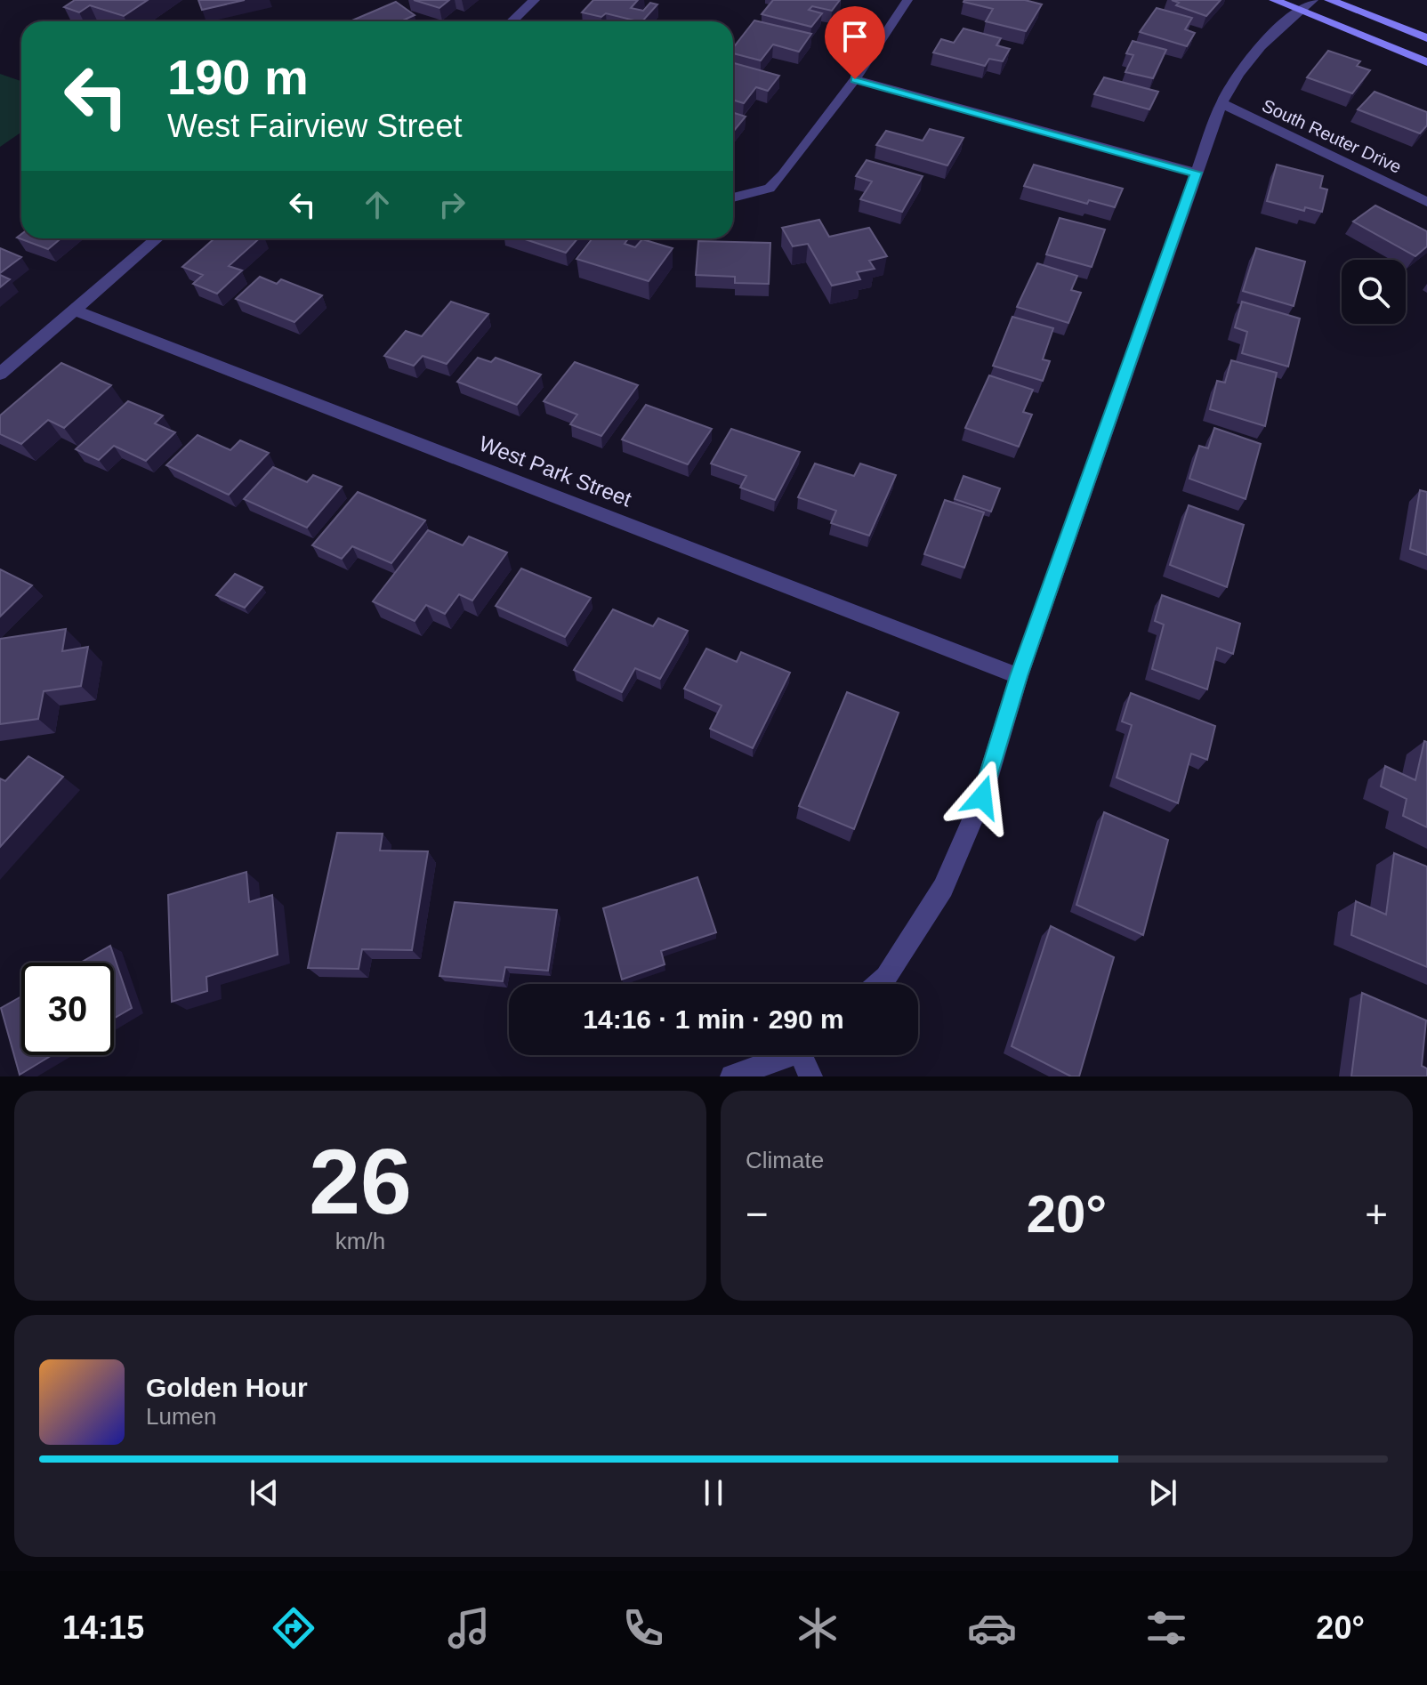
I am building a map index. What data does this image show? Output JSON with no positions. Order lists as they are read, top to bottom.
{
  "streets": {
    "street": ["South Reuter Drive", "West Park Street"]
  },
  "page": {
    "turn": ["190 m", "West Fairview Street"],
    "limit": "30",
    "trip": "14:16 · 1 min · 290 m",
    "tile": [
      ["26", "km/h"],
      "Climate"
    ],
    "heat": ["−", "20°", "+"],
    "song": ["Golden Hour", "Lumen"],
    "tabs": ["14:15", "20°"]
  }
}
